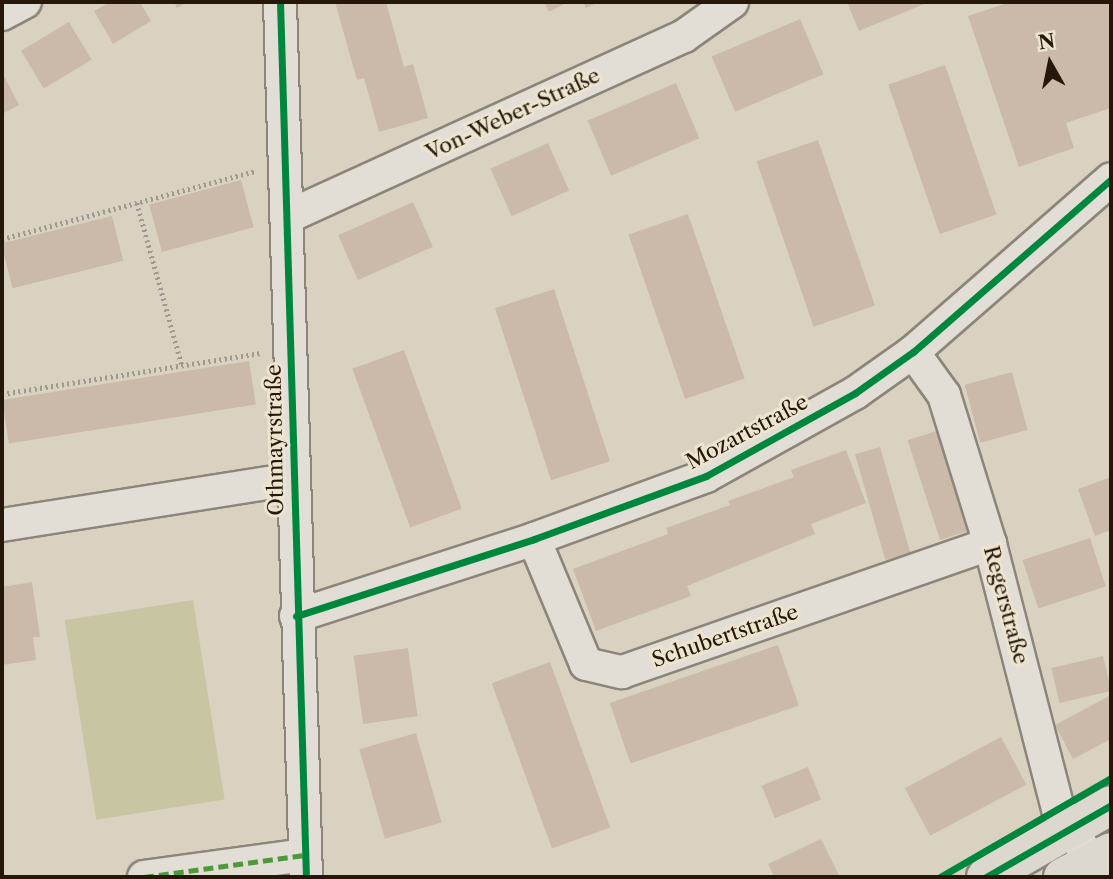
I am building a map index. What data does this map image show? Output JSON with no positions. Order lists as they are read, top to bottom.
{
  "streets": {
    "street": [
      "Von-Weber-Straße",
      "Mozartstraße",
      "Othmayrstraße",
      "Regerstraße",
      "Schubertstraße"
    ]
  },
  "crossings": [
    ["Von-Weber-Straße", "Othmayrstraße"],
    ["Mozartstraße", "Othmayrstraße"],
    ["Mozartstraße", "Regerstraße"],
    ["Mozartstraße", "Schubertstraße"],
    ["Regerstraße", "Schubertstraße"]
  ],
  "north": "top"
}
